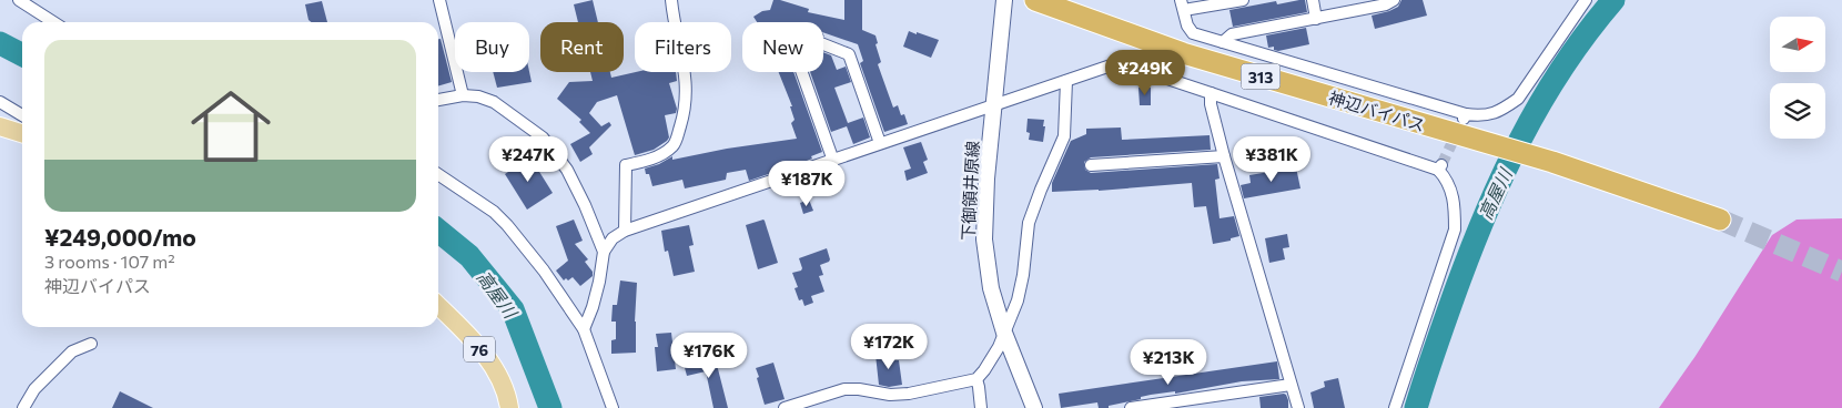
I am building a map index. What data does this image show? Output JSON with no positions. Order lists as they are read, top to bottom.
{
  "streets": {
    "highway": ["313", "神辺バイパス"],
    "main road": ["下御領井原線", "76"]
  },
  "water": ["高屋川"],
  "north": "right",
  "page": {
    "chip": [
      "Buy",
      "Rent",
      "Filters",
      "New"
    ],
    "list": [
      {
        "name": "¥249,000/mo",
        "note": "3 rooms · 107 m² · 神辺バイパス"
      }
    ],
    "price": [
      "¥249K",
      "¥247K",
      "¥381K",
      "¥187K",
      "¥172K",
      "¥176K",
      "¥213K"
    ]
  }
}
